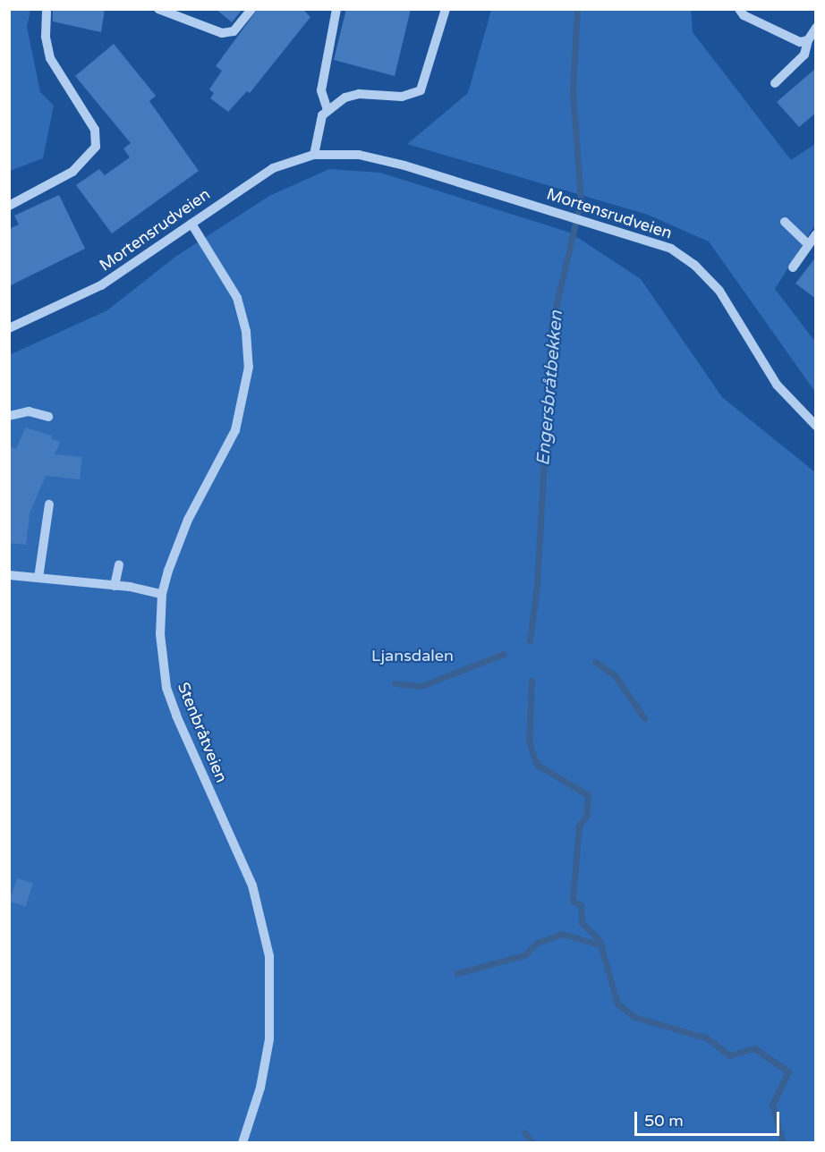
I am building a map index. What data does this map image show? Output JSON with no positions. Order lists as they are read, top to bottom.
{
  "streets": {
    "street": ["Mortensrudveien", "Stenbråtveien"]
  },
  "crossings": [
    ["Mortensrudveien", "Stenbråtveien"]
  ],
  "water": ["Engersbråtbekken"],
  "parks": ["Ljansdalen"],
  "scale_bar": "50 m"
}
